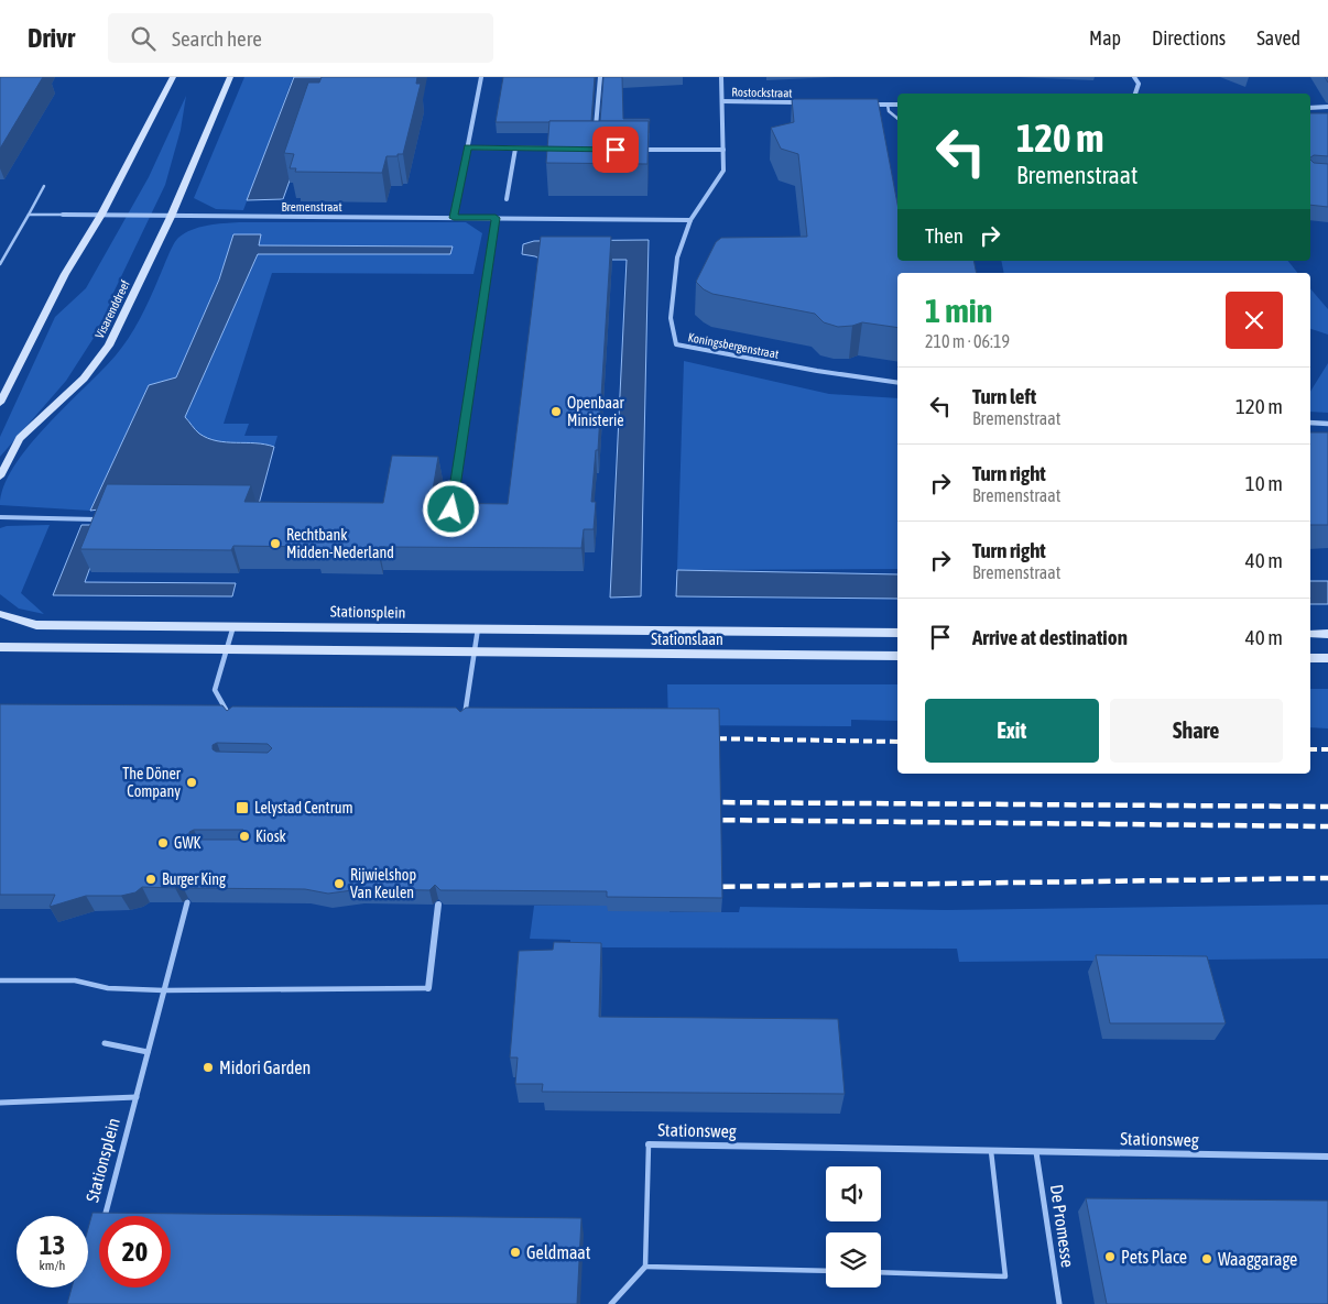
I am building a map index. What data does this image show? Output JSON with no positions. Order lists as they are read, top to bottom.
{
  "streets": {
    "main road": ["Visarenddreef", "Stationsplein", "Stationslaan"],
    "street": [
      "Rostockstraat",
      "Bremenstraat",
      "Koningsbergenstraat",
      "Stationsweg",
      "De Promesse"
    ]
  },
  "crossings": [
    ["Rostockstraat", "Koningsbergenstraat"],
    ["Bremenstraat", "Visarenddreef"],
    ["Bremenstraat", "Koningsbergenstraat"],
    ["Stationsplein", "Stationslaan"],
    ["Stationsweg", "De Promesse"]
  ],
  "places": {
    "other": [
      "Openbaar Ministerie",
      "Rechtbank Midden-Nederland",
      "The Döner Company",
      "Kiosk",
      "GWK",
      "Burger King",
      "Rijwielshop Van Keulen",
      "Midori Garden",
      "Geldmaat",
      "Pets Place",
      "Waaggarage"
    ],
    "transit": ["Lelystad Centrum"]
  },
  "page": {
    "header": "Drivr",
    "search": "Search here",
    "nav": ["Map", "Directions", "Saved"],
    "turn": ["120 m", "Bremenstraat"],
    "then": "Then",
    "heading": ["1 min", "210 m · 06:19"],
    "list": [
      {
        "name": "Turn left",
        "note": "Bremenstraat",
        "value": "120 m"
      },
      {
        "name": "Turn right",
        "note": "Bremenstraat",
        "value": "10 m"
      },
      {
        "name": "Turn right",
        "note": "Bremenstraat",
        "value": "40 m"
      },
      {
        "name": "Arrive at destination",
        "value": "40 m"
      }
    ],
    "buttons": ["Exit", "Share"],
    "speed": "13 km/h",
    "limit": "20"
  }
}
